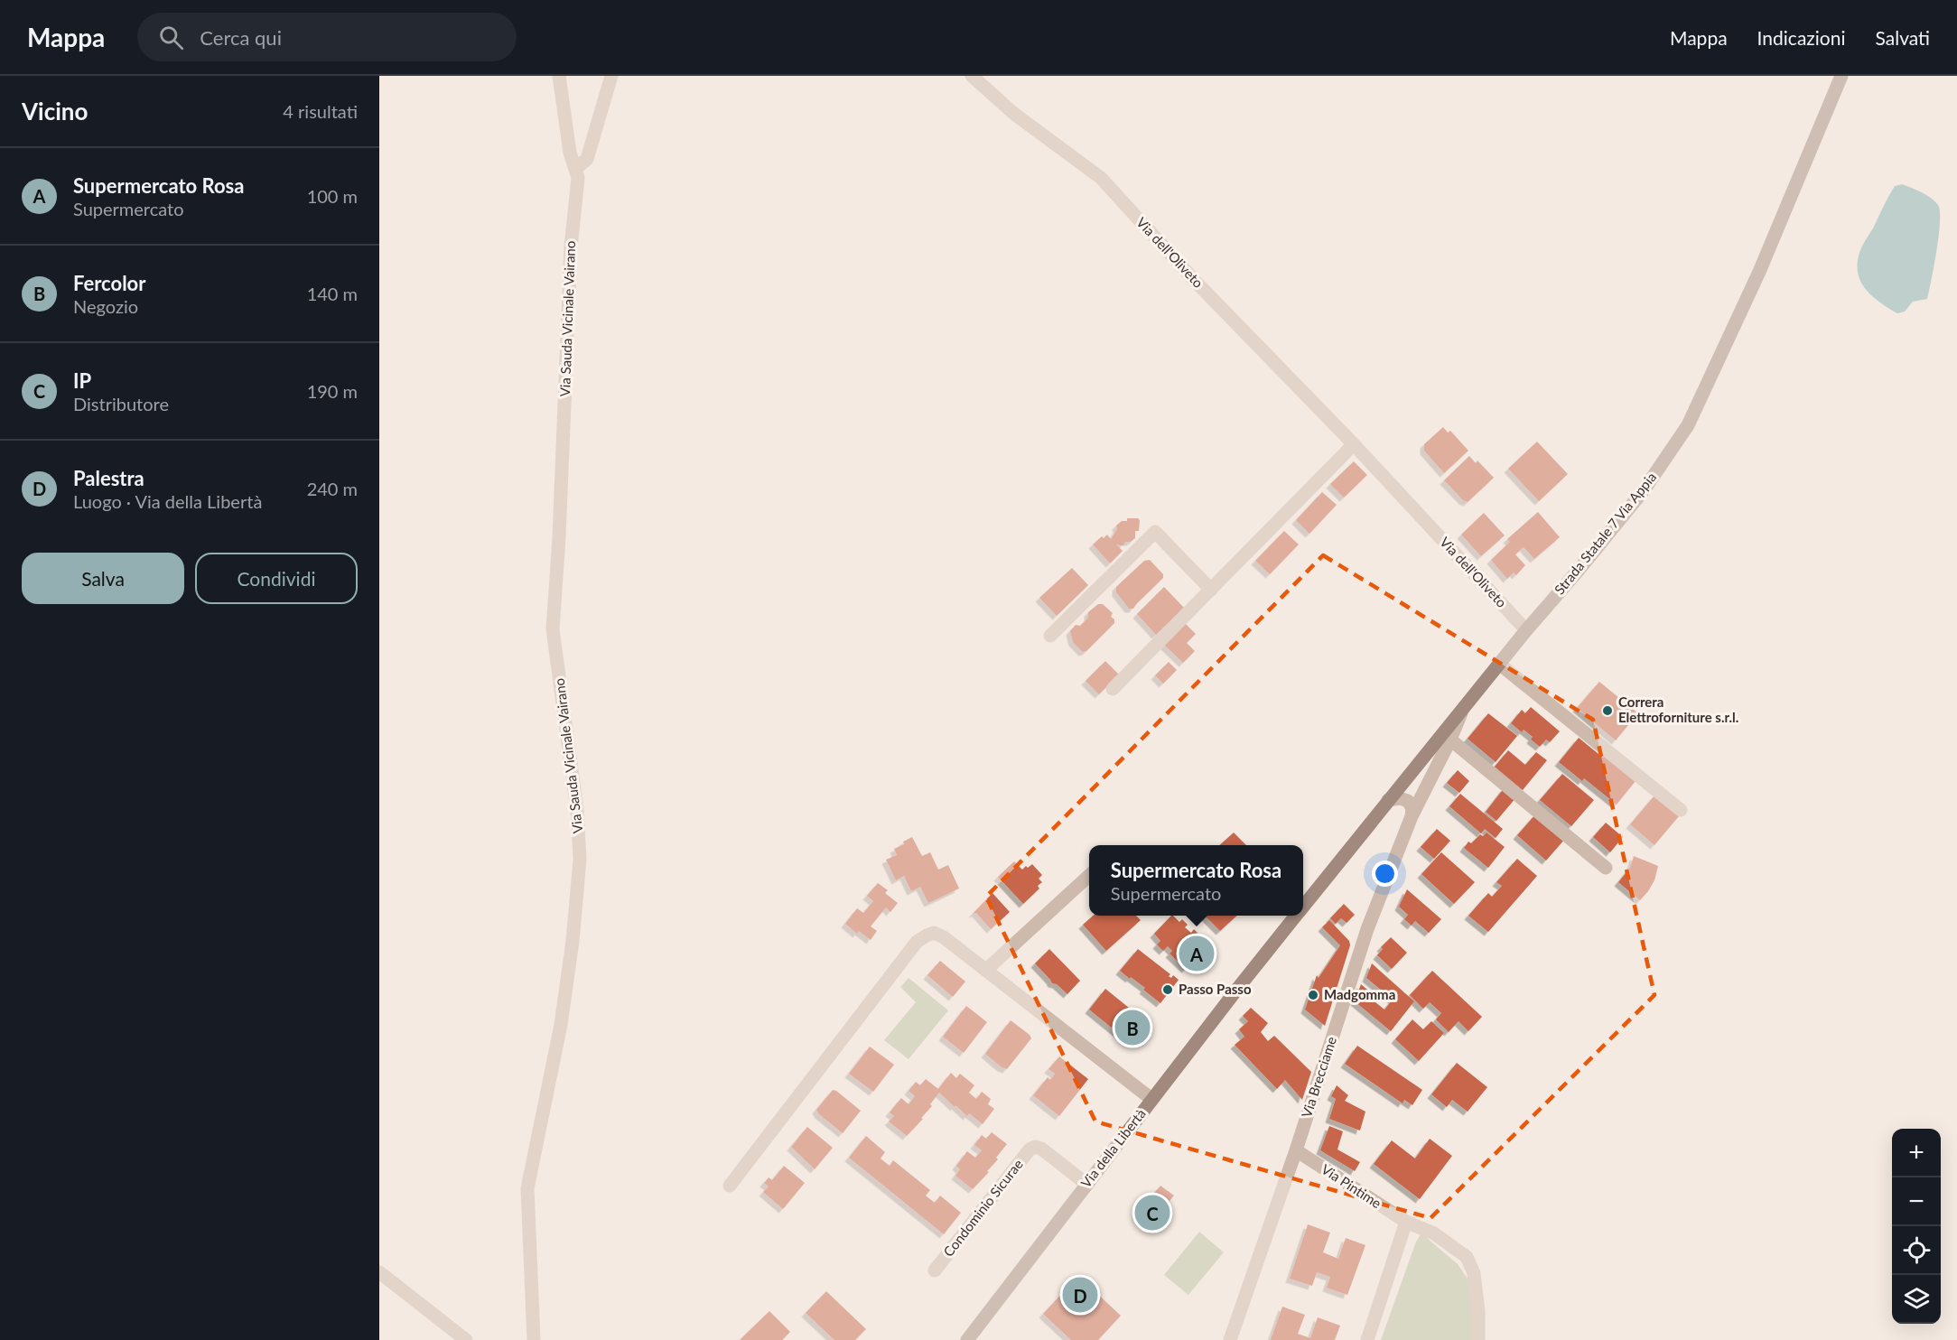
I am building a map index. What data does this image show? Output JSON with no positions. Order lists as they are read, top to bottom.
{
  "streets": {
    "main road": ["Strada Statale 7 Via Appia", "Via della Libertà"],
    "street": [
      "Via dell'Oliveto",
      "Via Sauda Vicinale Vairano",
      "Via Brecciame",
      "Via Pintime",
      "Condominio Sicurae"
    ]
  },
  "crossings": [
    ["Via dell'Oliveto", "Strada Statale 7 Via Appia"],
    ["Strada Statale 7 Via Appia", "Via Brecciame"],
    ["Strada Statale 7 Via Appia", "Via della Libertà"],
    ["Via Brecciame", "Via Pintime"],
    ["Via della Libertà", "Condominio Sicurae"]
  ],
  "places": ["Correra Elettroforniture s.r.l.", "Passo Passo", "Madgomma"],
  "page": {
    "header": "Mappa",
    "search": "Cerca qui",
    "nav": ["Mappa", "Indicazioni", "Salvati"],
    "heading": ["Vicino", "4 risultati"],
    "list": [
      {
        "mark": "A",
        "name": "Supermercato Rosa",
        "note": "Supermercato",
        "value": "100 m"
      },
      {
        "mark": "B",
        "name": "Fercolor",
        "note": "Negozio",
        "value": "140 m"
      },
      {
        "mark": "C",
        "name": "IP",
        "note": "Distributore",
        "value": "190 m"
      },
      {
        "mark": "D",
        "name": "Palestra",
        "note": "Luogo · Via della Libertà",
        "value": "240 m"
      }
    ],
    "buttons": ["Salva", "Condividi"],
    "popup": ["Supermercato Rosa", "Supermercato"],
    "pins": [
      "A",
      "B",
      "C",
      "D"
    ],
    "map_buttons": ["+", "−"]
  }
}
